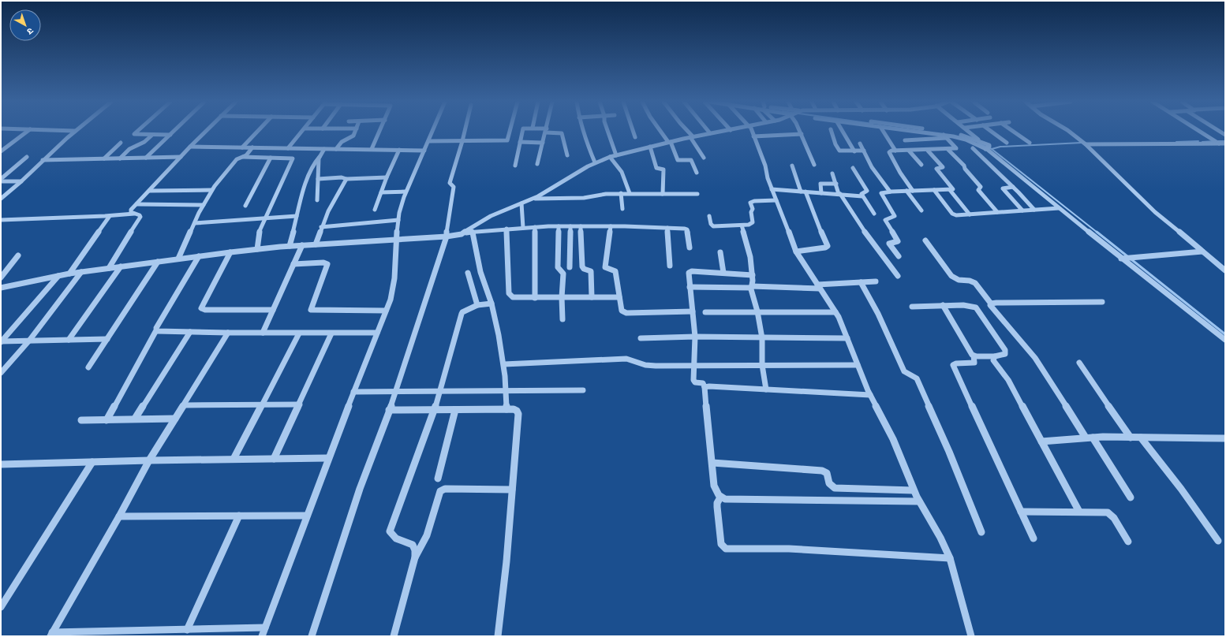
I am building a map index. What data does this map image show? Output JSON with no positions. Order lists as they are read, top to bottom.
{
  "north": "bottom right"
}
